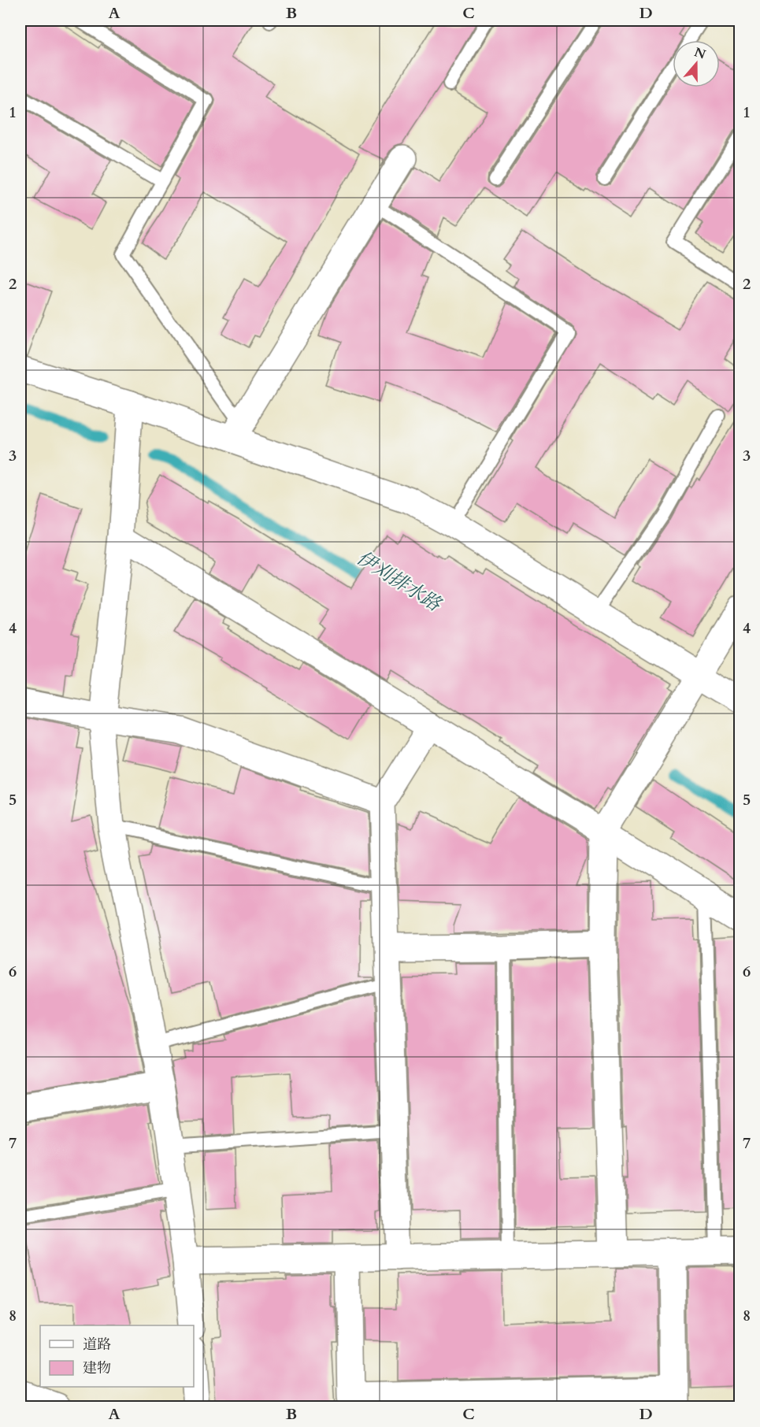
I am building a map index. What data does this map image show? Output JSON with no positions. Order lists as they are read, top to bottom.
{
  "water": ["伊刈排水路"],
  "legend": ["道路", "建物"],
  "north": "top",
  "grid": {
    "columns": [
      "A",
      "B",
      "C",
      "D"
    ],
    "rows": [
      "1",
      "2",
      "3",
      "4",
      "5",
      "6",
      "7",
      "8"
    ]
  }
}
